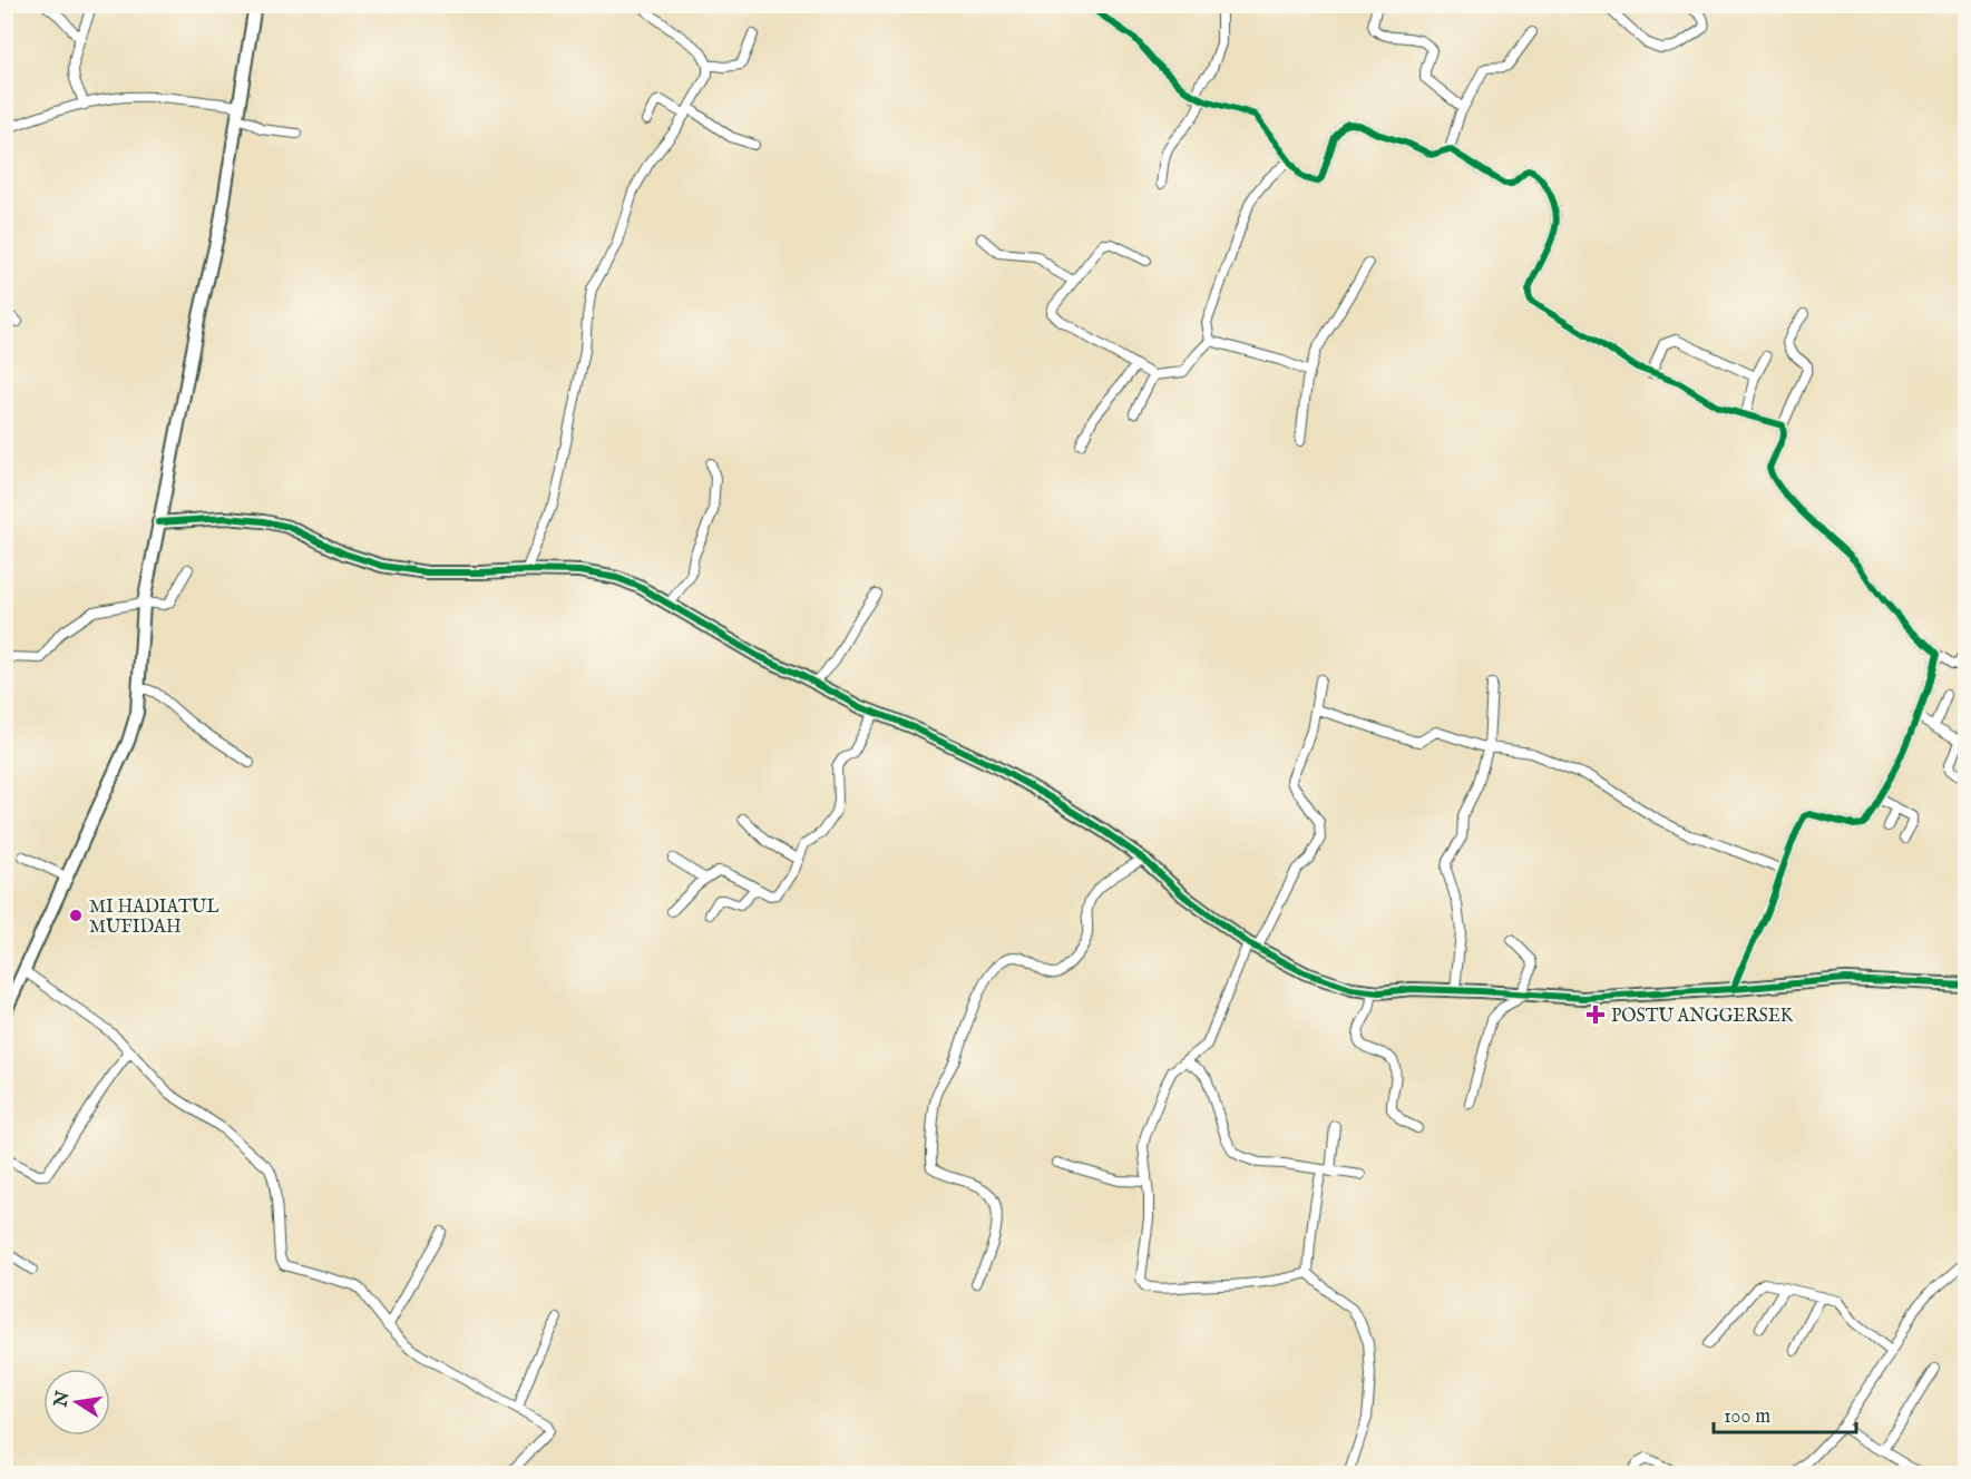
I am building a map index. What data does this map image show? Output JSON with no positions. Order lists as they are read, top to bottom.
{
  "places": {
    "other": ["MI HADIATUL MUFIDAH"],
    "health": ["POSTU ANGGERSEK"]
  },
  "scale_bar": "100 m",
  "north": "left"
}
